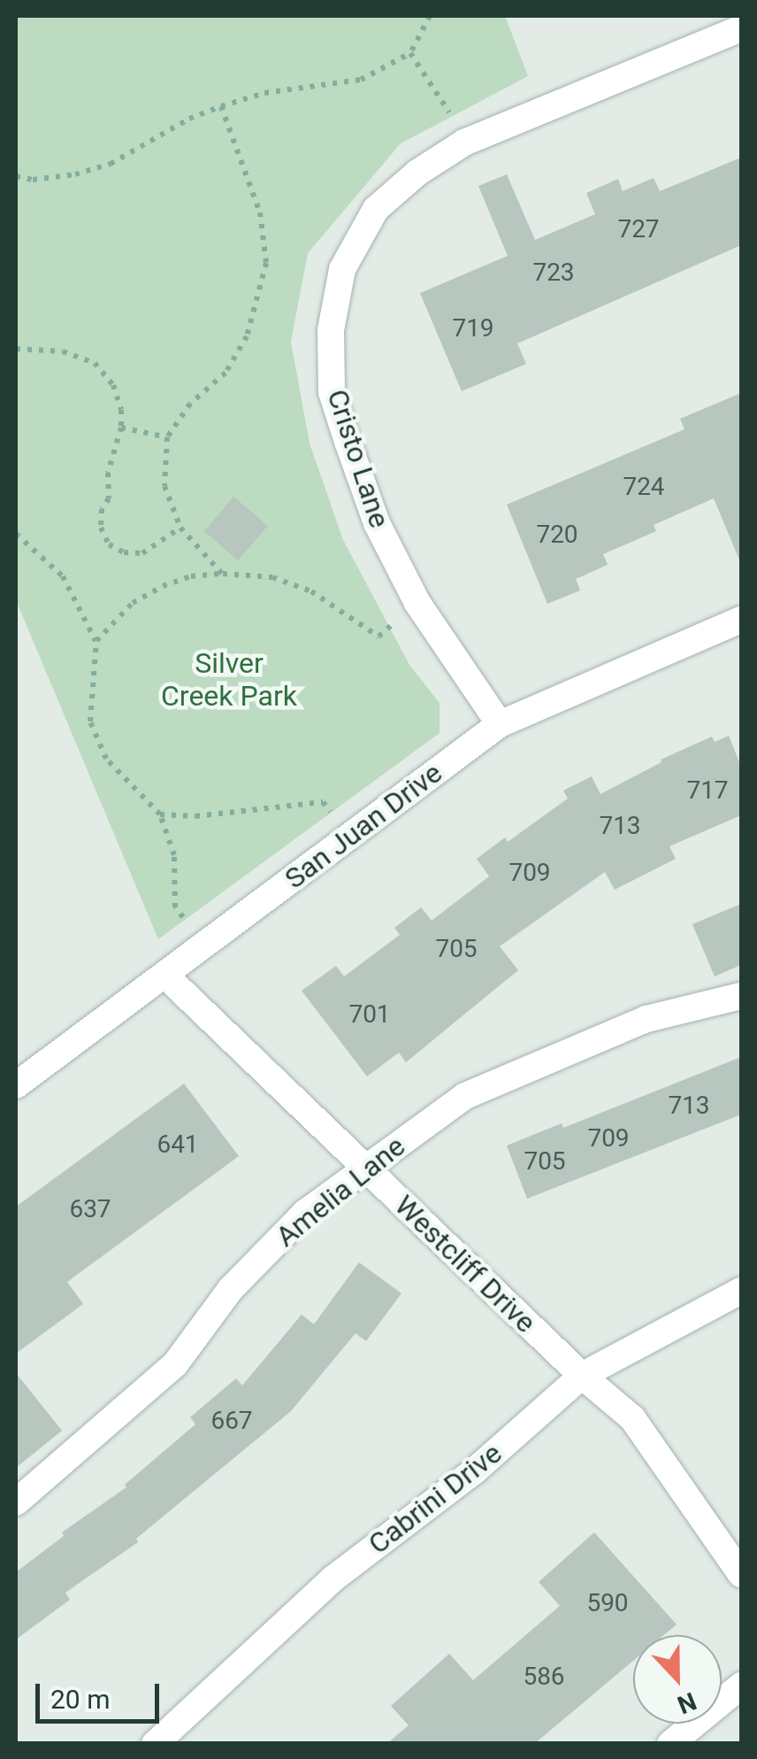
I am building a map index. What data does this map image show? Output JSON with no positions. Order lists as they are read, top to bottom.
{
  "streets": {
    "street": [
      "Cristo Lane",
      "San Juan Drive",
      "Amelia Lane",
      "Westcliff Drive",
      "Cabrini Drive"
    ]
  },
  "crossings": [
    ["Cristo Lane", "San Juan Drive"],
    ["San Juan Drive", "Westcliff Drive"],
    ["Amelia Lane", "Westcliff Drive"],
    ["Westcliff Drive", "Cabrini Drive"]
  ],
  "parks": ["Silver Creek Park"],
  "house_numbers": [
    "727",
    "723",
    "719",
    "724",
    "720",
    "717",
    "713",
    "709",
    "705",
    "701",
    "713",
    "709",
    "641",
    "705",
    "637",
    "667",
    "590",
    "586"
  ],
  "scale_bar": "20 m",
  "north": "bottom"
}
